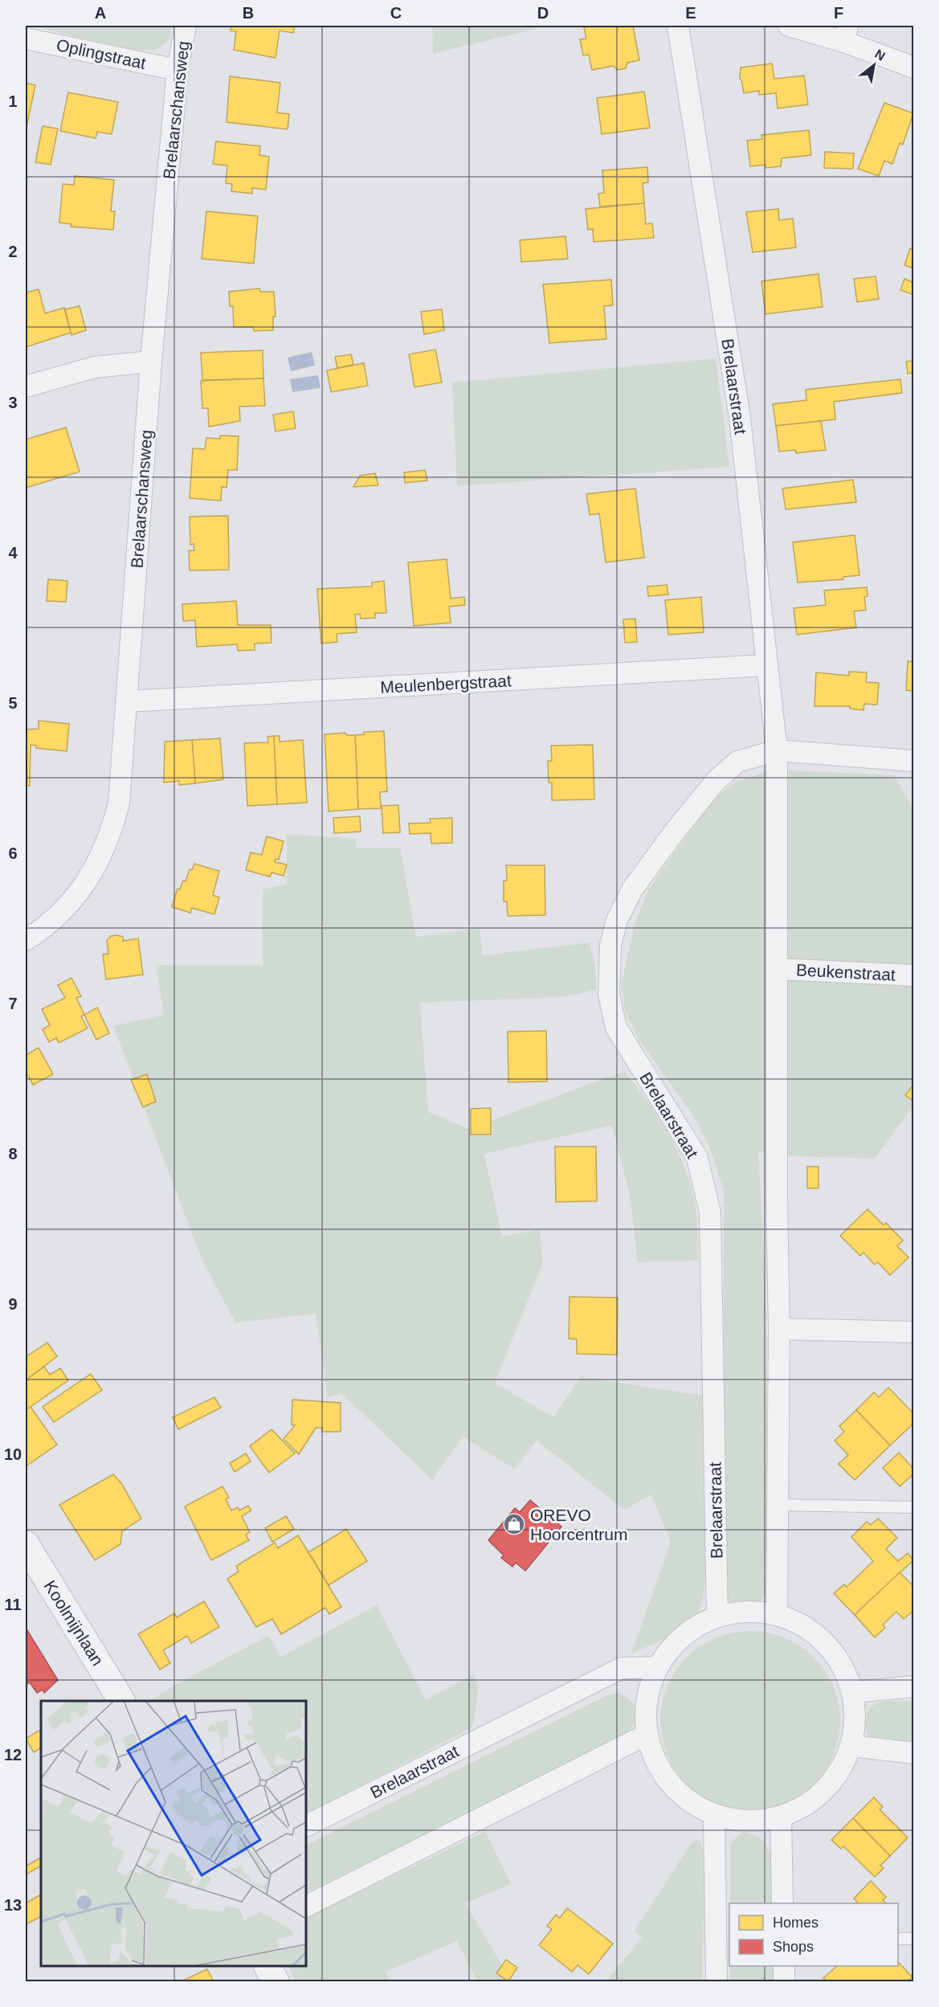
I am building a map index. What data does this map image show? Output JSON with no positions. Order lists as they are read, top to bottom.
{
  "streets": {
    "street": [
      "Oplingstraat",
      "Brelaarschansweg",
      "Brelaarstraat",
      "Meulenbergstraat",
      "Beukenstraat",
      "Koolmijnlaan"
    ]
  },
  "crossings": [
    ["Oplingstraat", "Brelaarschansweg"],
    ["Brelaarschansweg", "Meulenbergstraat"],
    ["Brelaarstraat", "Meulenbergstraat"],
    ["Brelaarstraat", "Beukenstraat"]
  ],
  "places": {
    "shop": ["OREVO Hoorcentrum"]
  },
  "legend": ["Homes", "Shops"],
  "north": "top right",
  "grid": {
    "columns": [
      "A",
      "B",
      "C",
      "D",
      "E",
      "F"
    ],
    "rows": [
      "1",
      "2",
      "3",
      "4",
      "5",
      "6",
      "7",
      "8",
      "9",
      "10",
      "11",
      "12",
      "13"
    ]
  }
}
